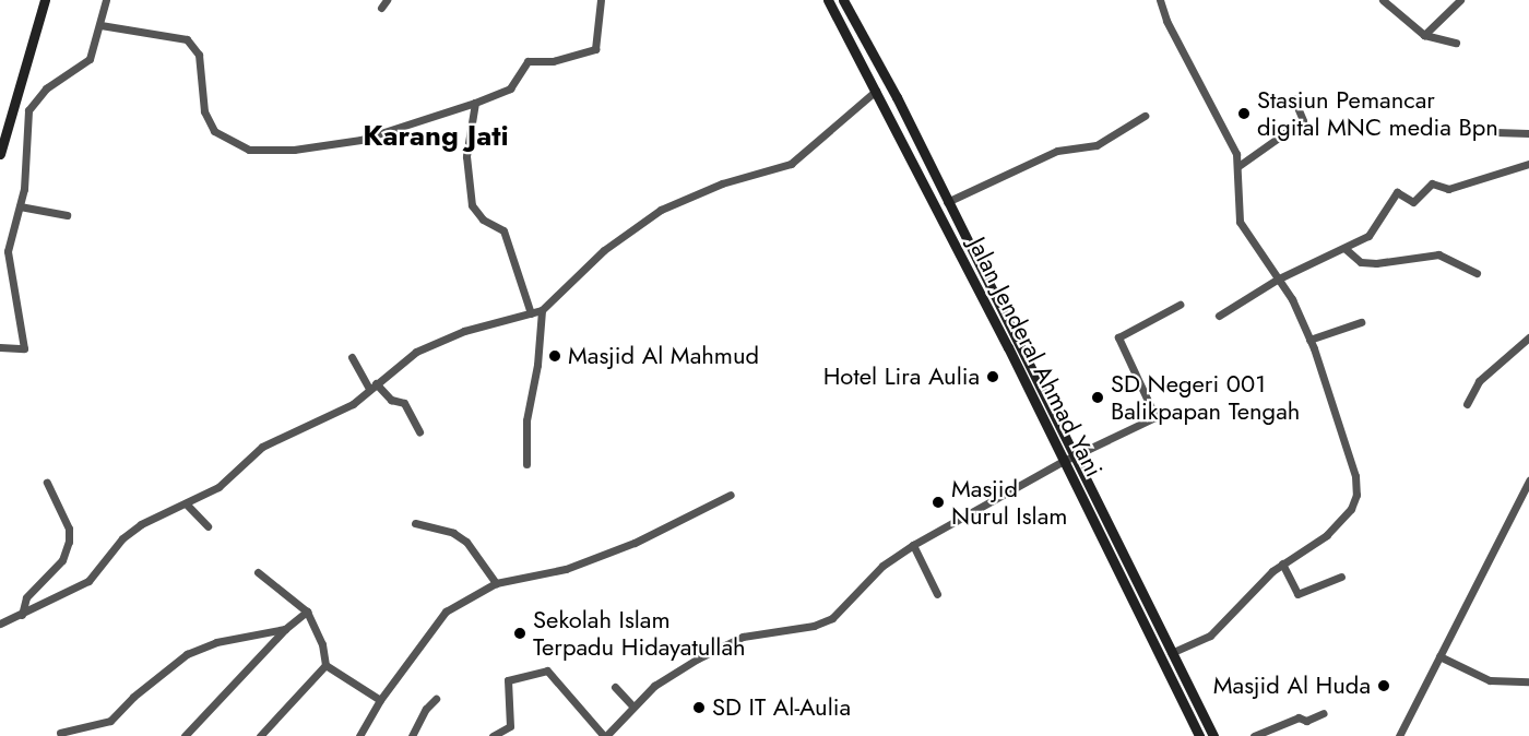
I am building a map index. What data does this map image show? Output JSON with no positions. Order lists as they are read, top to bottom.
{
  "streets": {
    "main road": ["Jalan Jenderal Ahmad Yani"]
  },
  "districts": ["Karang Jati"],
  "places": [
    "Stasiun Pemancar digital MNC media Bpn",
    "Masjid Al Mahmud",
    "Hotel Lira Aulia",
    "SD Negeri 001 Balikpapan Tengah",
    "Masjid Nurul Islam",
    "Sekolah Islam Terpadu Hidayatullah",
    "Masjid Al Huda",
    "SD IT Al-Aulia"
  ]
}
